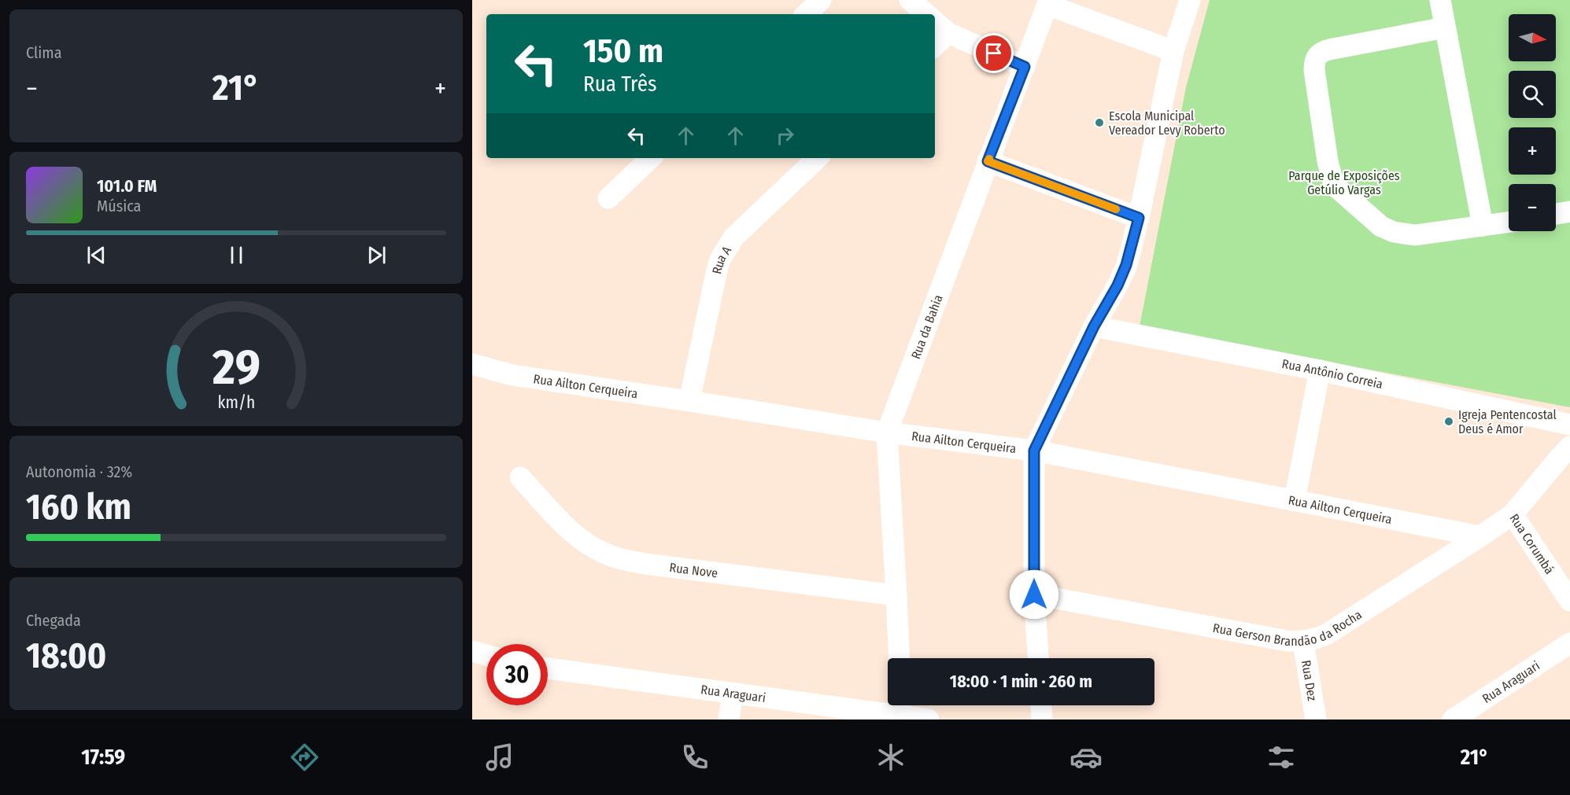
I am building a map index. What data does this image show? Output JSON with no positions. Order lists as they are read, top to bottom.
{
  "streets": {
    "street": [
      "Rua A",
      "Rua da Bahia",
      "Rua Antônio Correia",
      "Rua Ailton Cerqueira",
      "Rua Corumbá",
      "Rua Nove",
      "Rua Gerson Brandão da Rocha",
      "Rua Dez",
      "Rua Araguari"
    ]
  },
  "crossings": [
    ["Rua A", "Rua Ailton Cerqueira"],
    ["Rua da Bahia", "Rua Ailton Cerqueira"],
    ["Rua da Bahia", "Rua Nove"],
    ["Rua Ailton Cerqueira", "Rua Gerson Brandão da Rocha"],
    ["Rua Corumbá", "Rua Gerson Brandão da Rocha"],
    ["Rua Gerson Brandão da Rocha", "Rua Dez"]
  ],
  "parks": ["Parque de Exposições Getúlio Vargas"],
  "places": ["Escola Municipal Vereador Levy Roberto", "Igreja Pentencostal Deus é Amor"],
  "north": "right",
  "page": {
    "tile": [
      "Clima",
      ["Autonomia · 32%", "160 km"],
      ["Chegada", "18:00"]
    ],
    "map_buttons": ["+", "−"],
    "turn": ["150 m", "Rua Três"],
    "heat": ["−", "21°", "+"],
    "song": ["101.0 FM", "Música"],
    "limit": "30",
    "trip": "18:00 · 1 min · 260 m",
    "tabs": ["17:59", "21°"],
    "gauge": ["29", "km/h"]
  }
}
